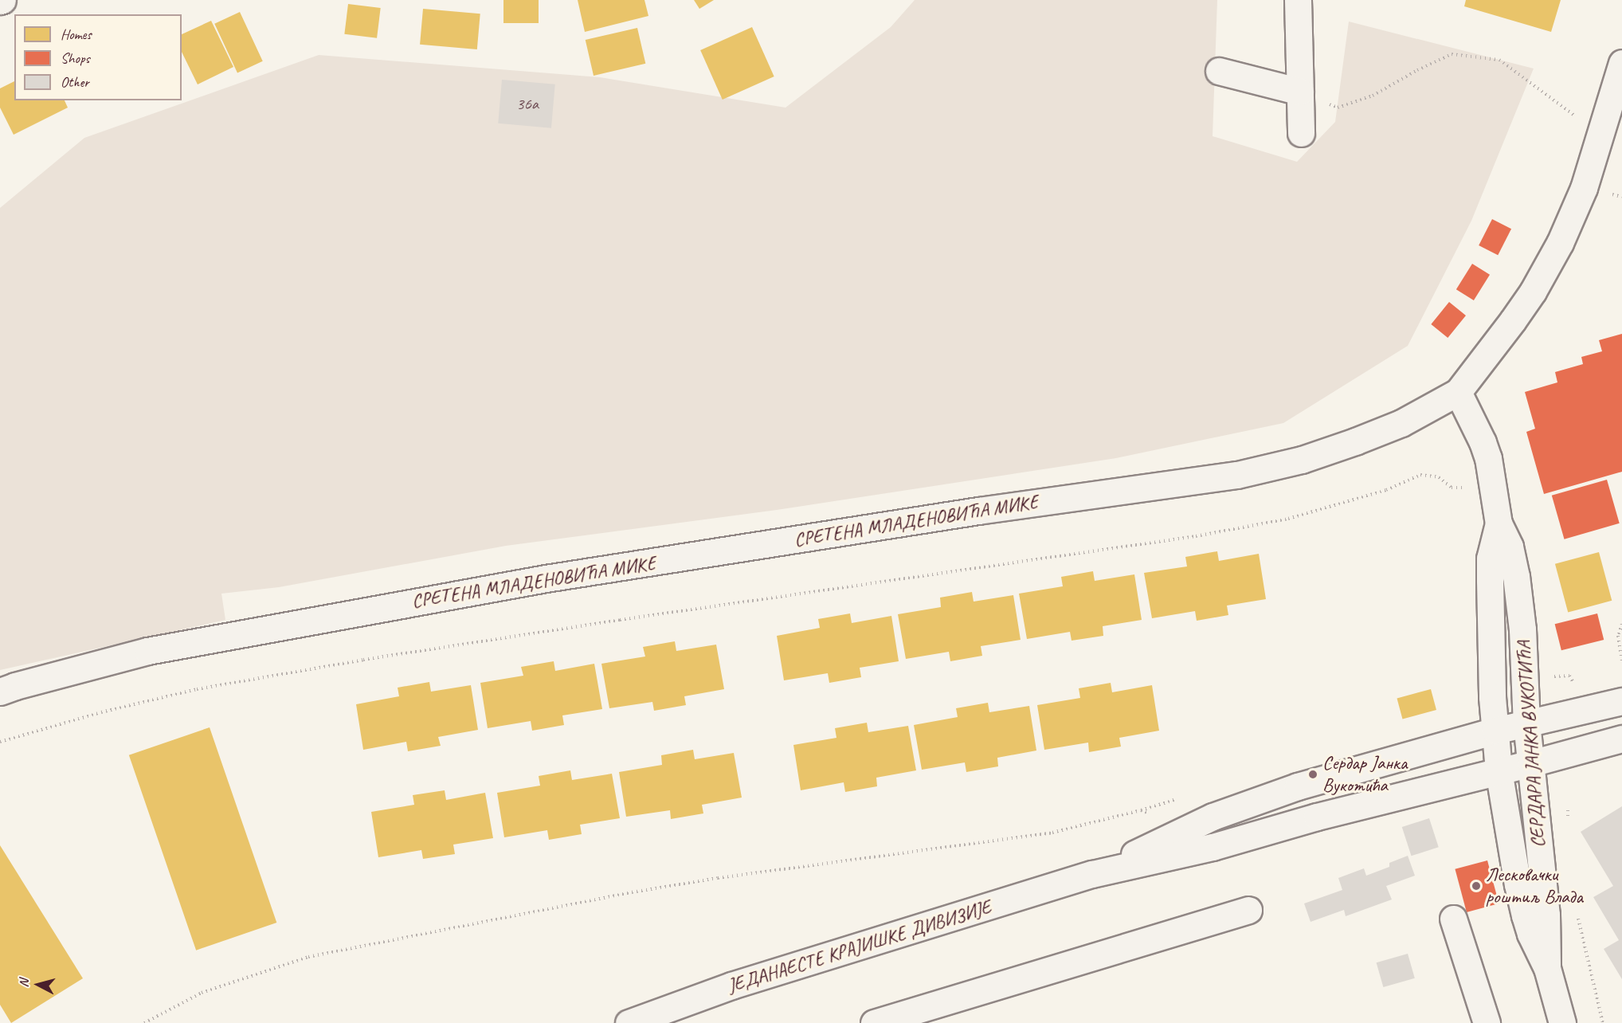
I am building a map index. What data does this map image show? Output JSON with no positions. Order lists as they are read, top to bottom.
{
  "streets": {
    "street": ["СРЕТЕНА МЛАДЕНОВИЋА МИКЕ", "СЕРДАРА ЈАНКА ВУКОТИЋА", "ЈЕДАНАЕСТЕ КРАЈИШКЕ ДИВИЗИЈЕ"]
  },
  "crossings": [
    ["СРЕТЕНА МЛАДЕНОВИЋА МИКЕ", "СЕРДАРА ЈАНКА ВУКОТИЋА"],
    ["СЕРДАРА ЈАНКА ВУКОТИЋА", "ЈЕДАНАЕСТЕ КРАЈИШКЕ ДИВИЗИЈЕ"]
  ],
  "places": ["Сердар Јанка Вукотића", "Лесковачки роштиљ Влада"],
  "house_numbers": ["36a"],
  "legend": ["Homes", "Shops", "Other"],
  "north": "left"
}
